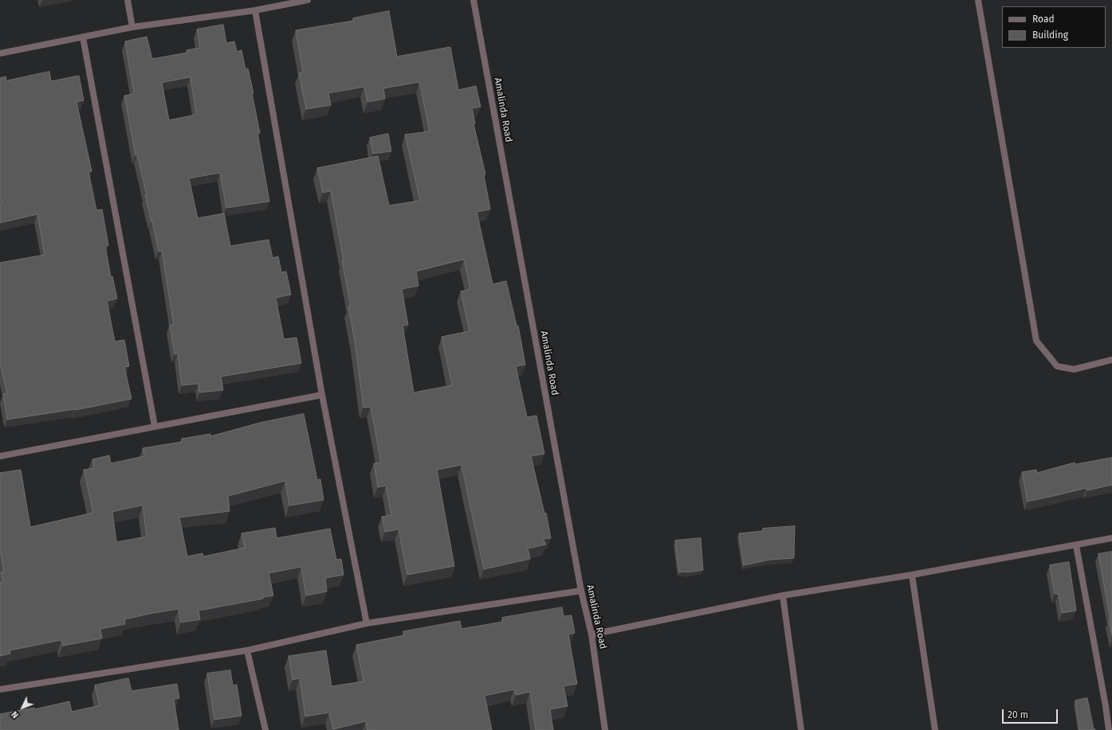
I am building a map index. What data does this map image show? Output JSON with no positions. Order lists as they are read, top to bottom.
{
  "streets": {
    "street": ["Amalinda Road"]
  },
  "legend": ["Road", "Building"],
  "scale_bar": "20 m",
  "north": "bottom left"
}
